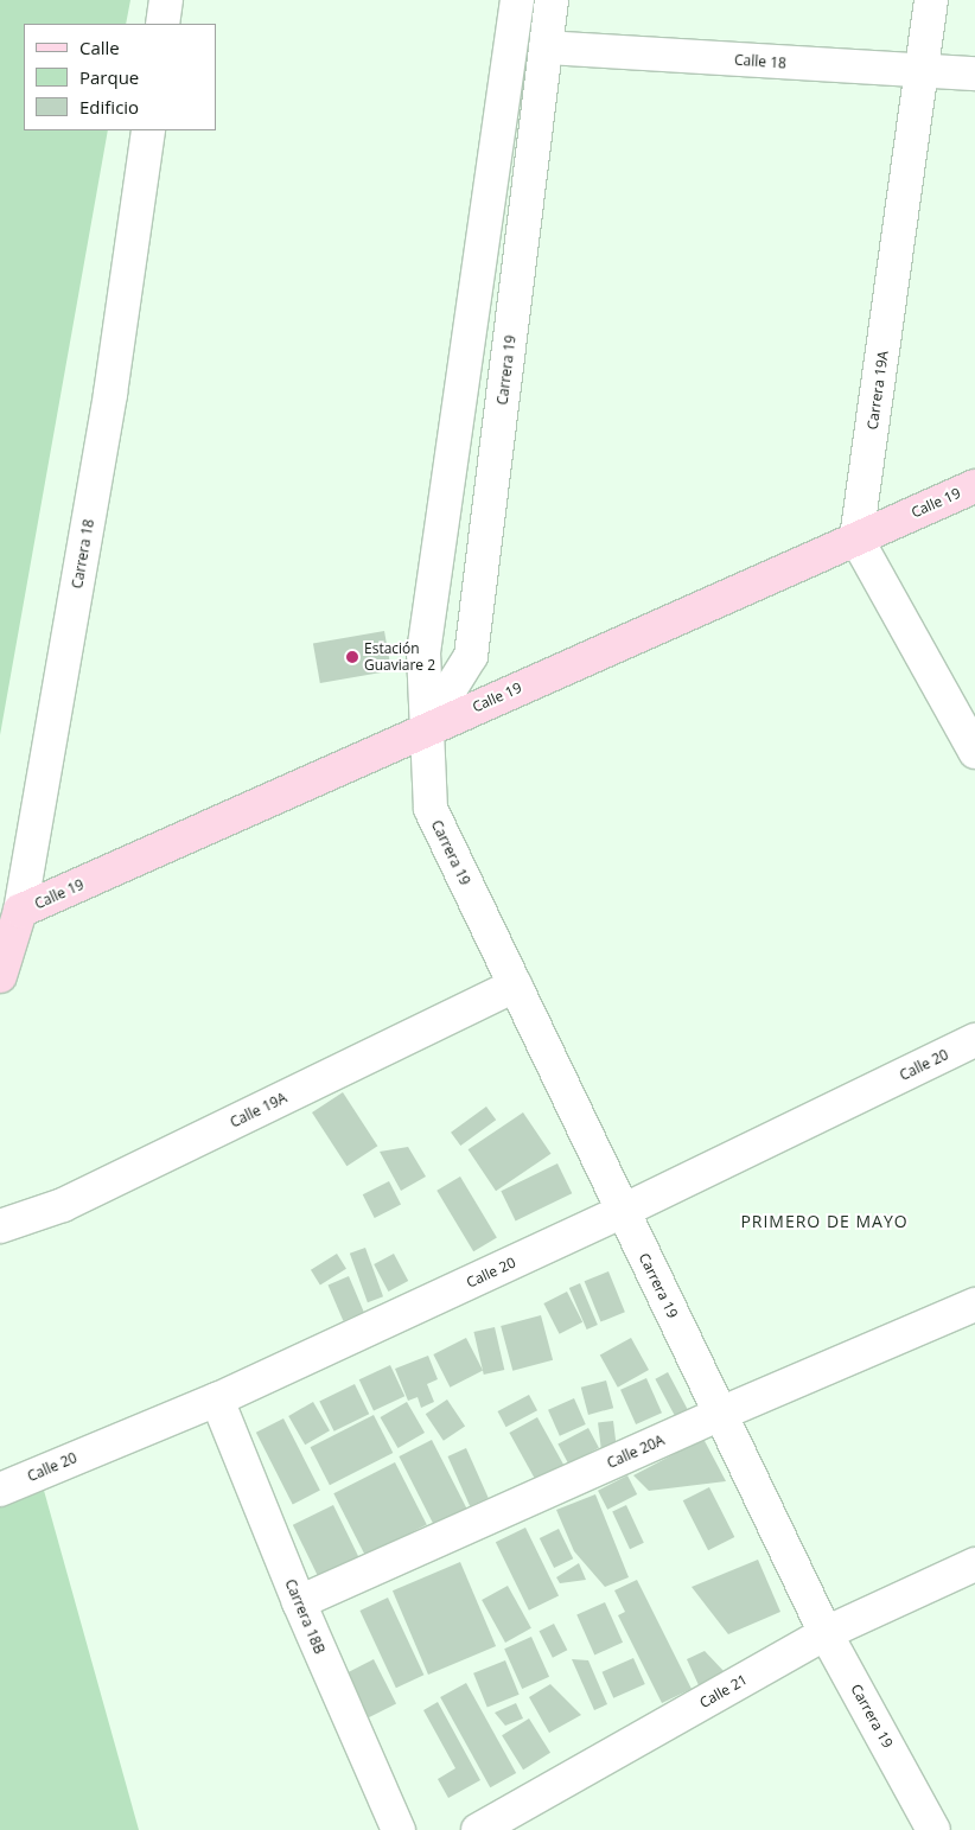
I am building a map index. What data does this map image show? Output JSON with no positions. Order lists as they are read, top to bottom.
{
  "streets": {
    "main road": ["Calle 19", "Carrera 18"],
    "street": [
      "Calle 18",
      "Carrera 19",
      "Carrera 19A",
      "Calle 20",
      "Calle 19A",
      "Calle 20A",
      "Carrera 18B",
      "Calle 21"
    ]
  },
  "crossings": [
    ["Calle 18", "Carrera 19"],
    ["Calle 18", "Carrera 19A"],
    ["Carrera 19", "Calle 19"],
    ["Carrera 19", "Calle 20"],
    ["Carrera 19", "Calle 19A"],
    ["Carrera 19", "Calle 20A"],
    ["Carrera 19", "Calle 21"],
    ["Carrera 19A", "Calle 19"],
    ["Calle 19", "Carrera 18"],
    ["Calle 20", "Carrera 18B"],
    ["Calle 20A", "Carrera 18B"]
  ],
  "districts": ["PRIMERO DE MAYO"],
  "places": ["Estación Guaviare 2"],
  "legend": ["Calle", "Parque", "Edificio"]
}
